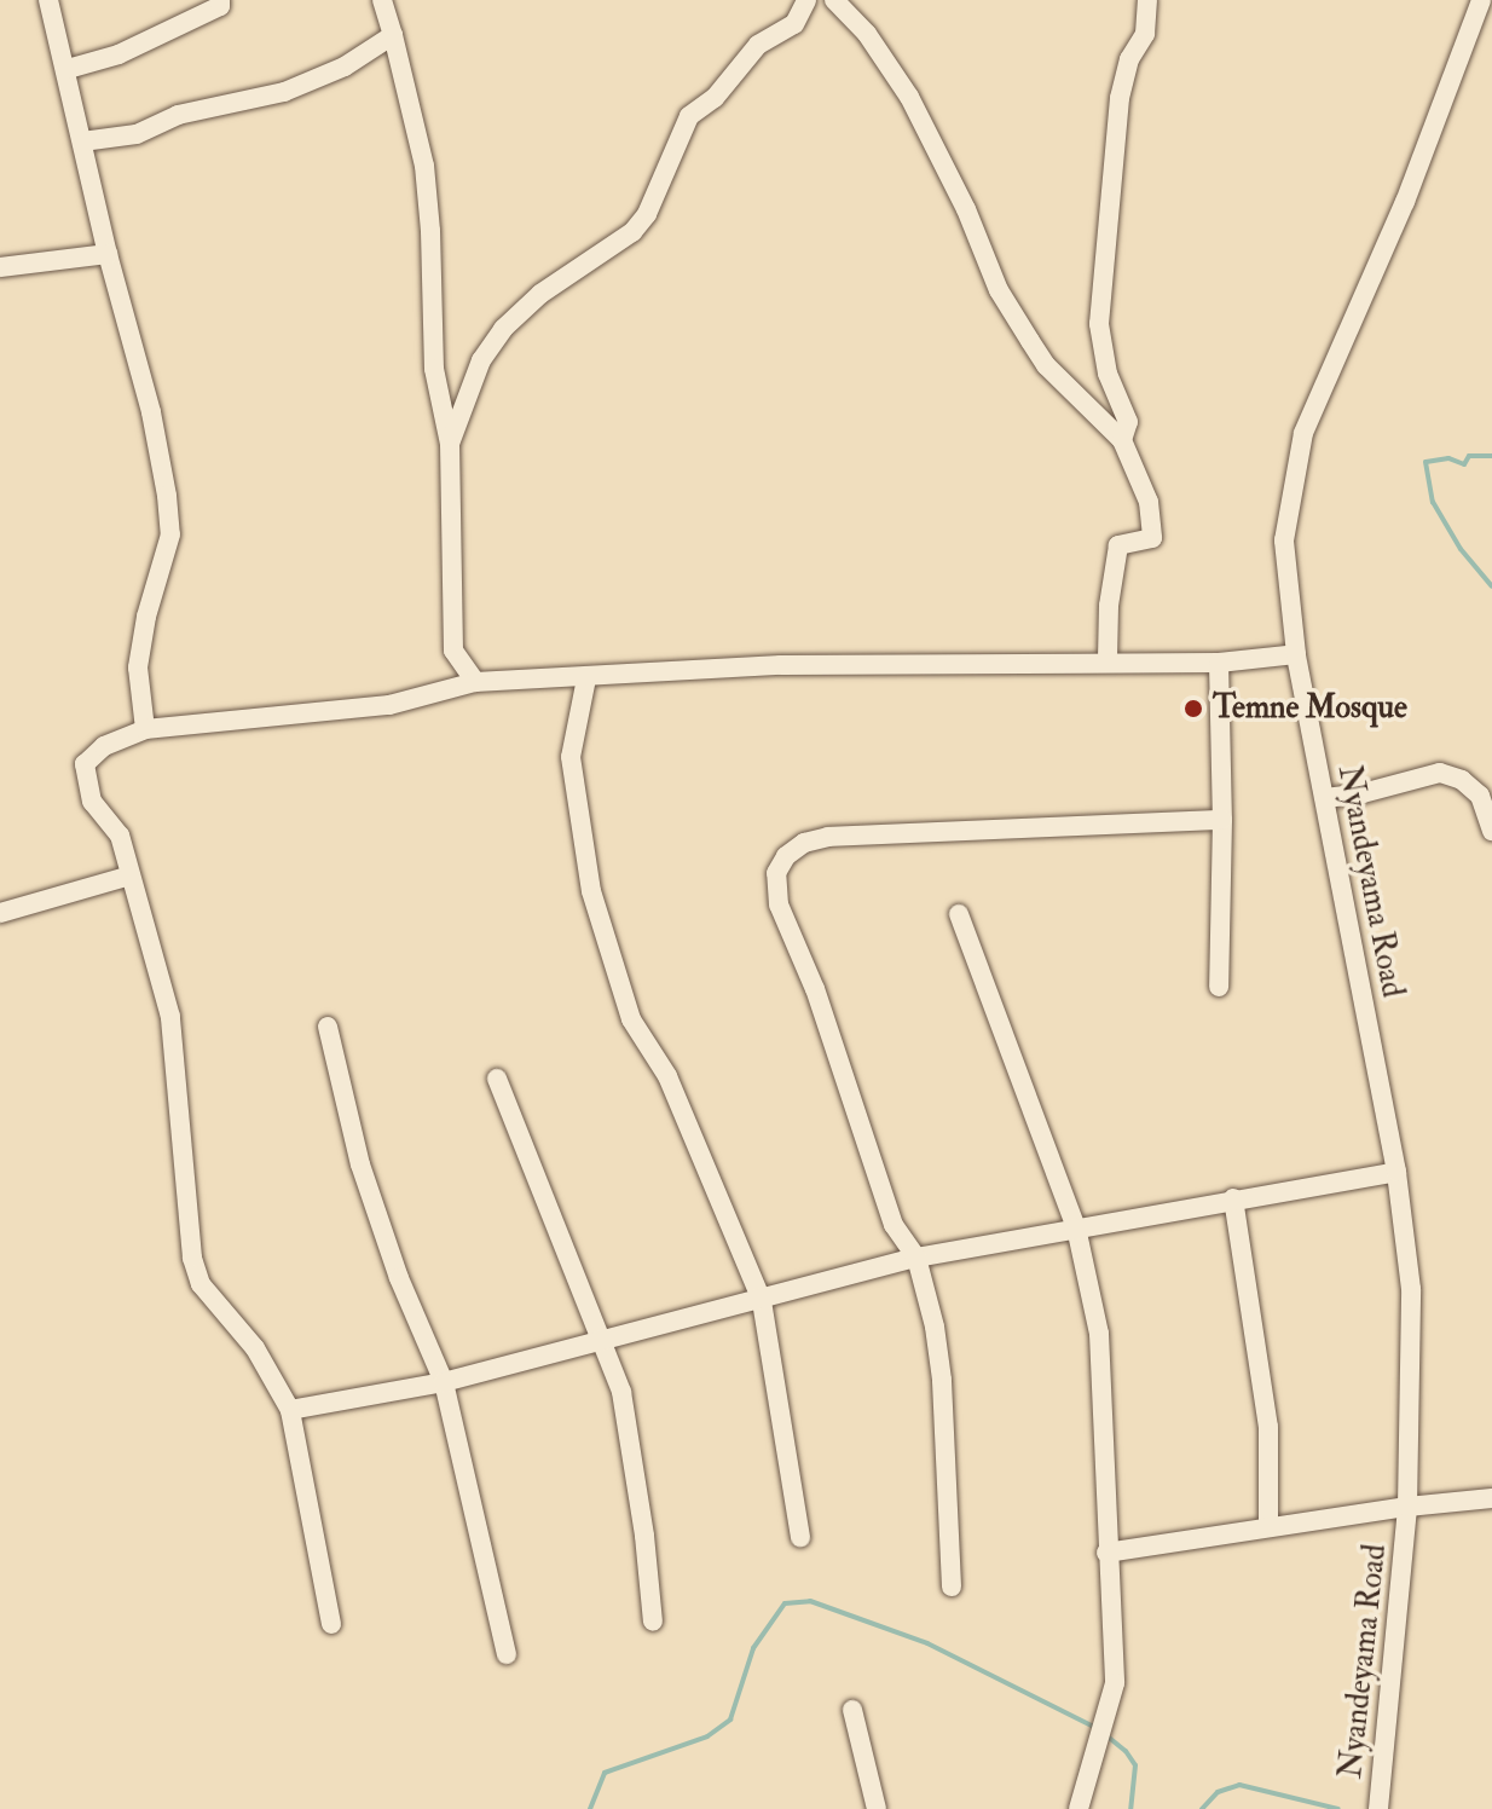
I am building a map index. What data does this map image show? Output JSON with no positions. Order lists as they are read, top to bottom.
{
  "streets": {
    "street": ["Nyandeyama Road"]
  },
  "places": ["Temne Mosque"]
}
